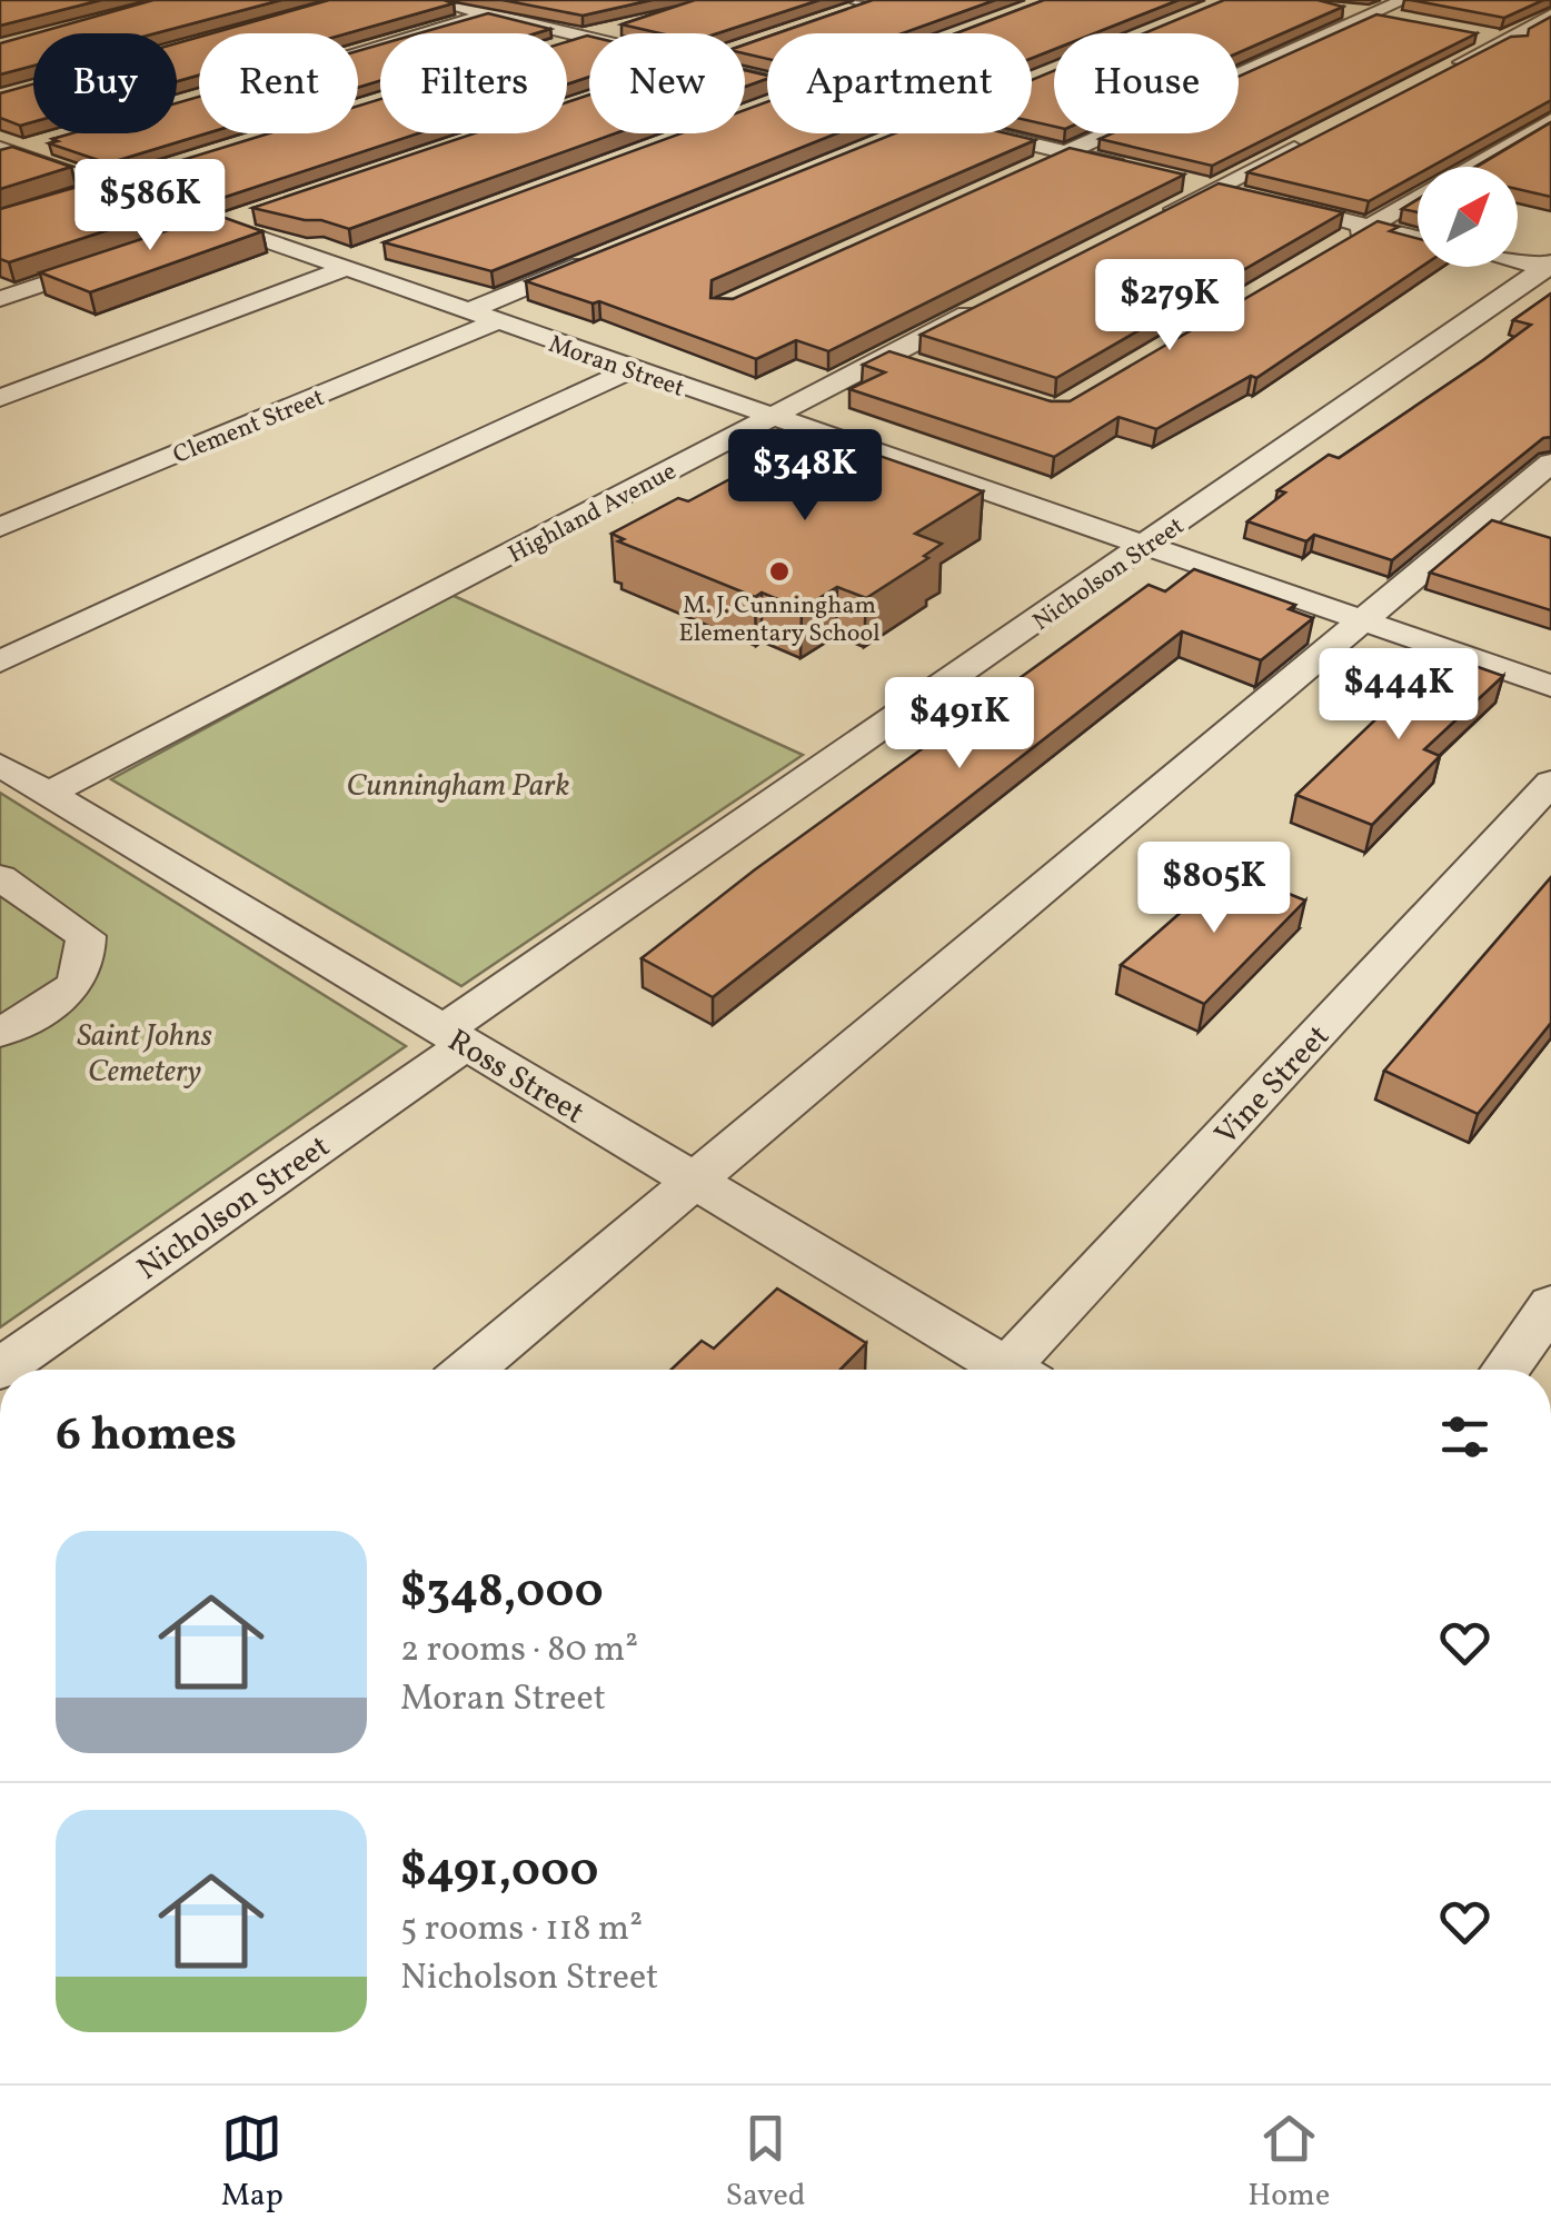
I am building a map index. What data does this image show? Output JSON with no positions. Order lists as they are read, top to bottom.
{
  "streets": {
    "street": [
      "Moran Street",
      "Clement Street",
      "Highland Avenue",
      "Nicholson Street",
      "Ross Street",
      "Vine Street"
    ]
  },
  "crossings": [
    ["Moran Street", "Clement Street"],
    ["Moran Street", "Highland Avenue"],
    ["Moran Street", "Nicholson Street"],
    ["Highland Avenue", "Ross Street"],
    ["Nicholson Street", "Ross Street"]
  ],
  "parks": ["Cunningham Park", "Saint Johns Cemetery"],
  "places": ["M. J. Cunningham Elementary School"],
  "north": "top right",
  "page": {
    "chip": [
      "Buy",
      "Rent",
      "Filters",
      "New",
      "Apartment",
      "House"
    ],
    "price": [
      "$586K",
      "$279K",
      "$348K",
      "$444K",
      "$491K",
      "$805K"
    ],
    "heading": "6 homes",
    "list": [
      {
        "name": "$348,000",
        "note": "2 rooms · 80 m² · Moran Street"
      },
      {
        "name": "$491,000",
        "note": "5 rooms · 118 m² · Nicholson Street"
      }
    ],
    "tabs": ["Map", "Saved", "Home"]
  }
}
